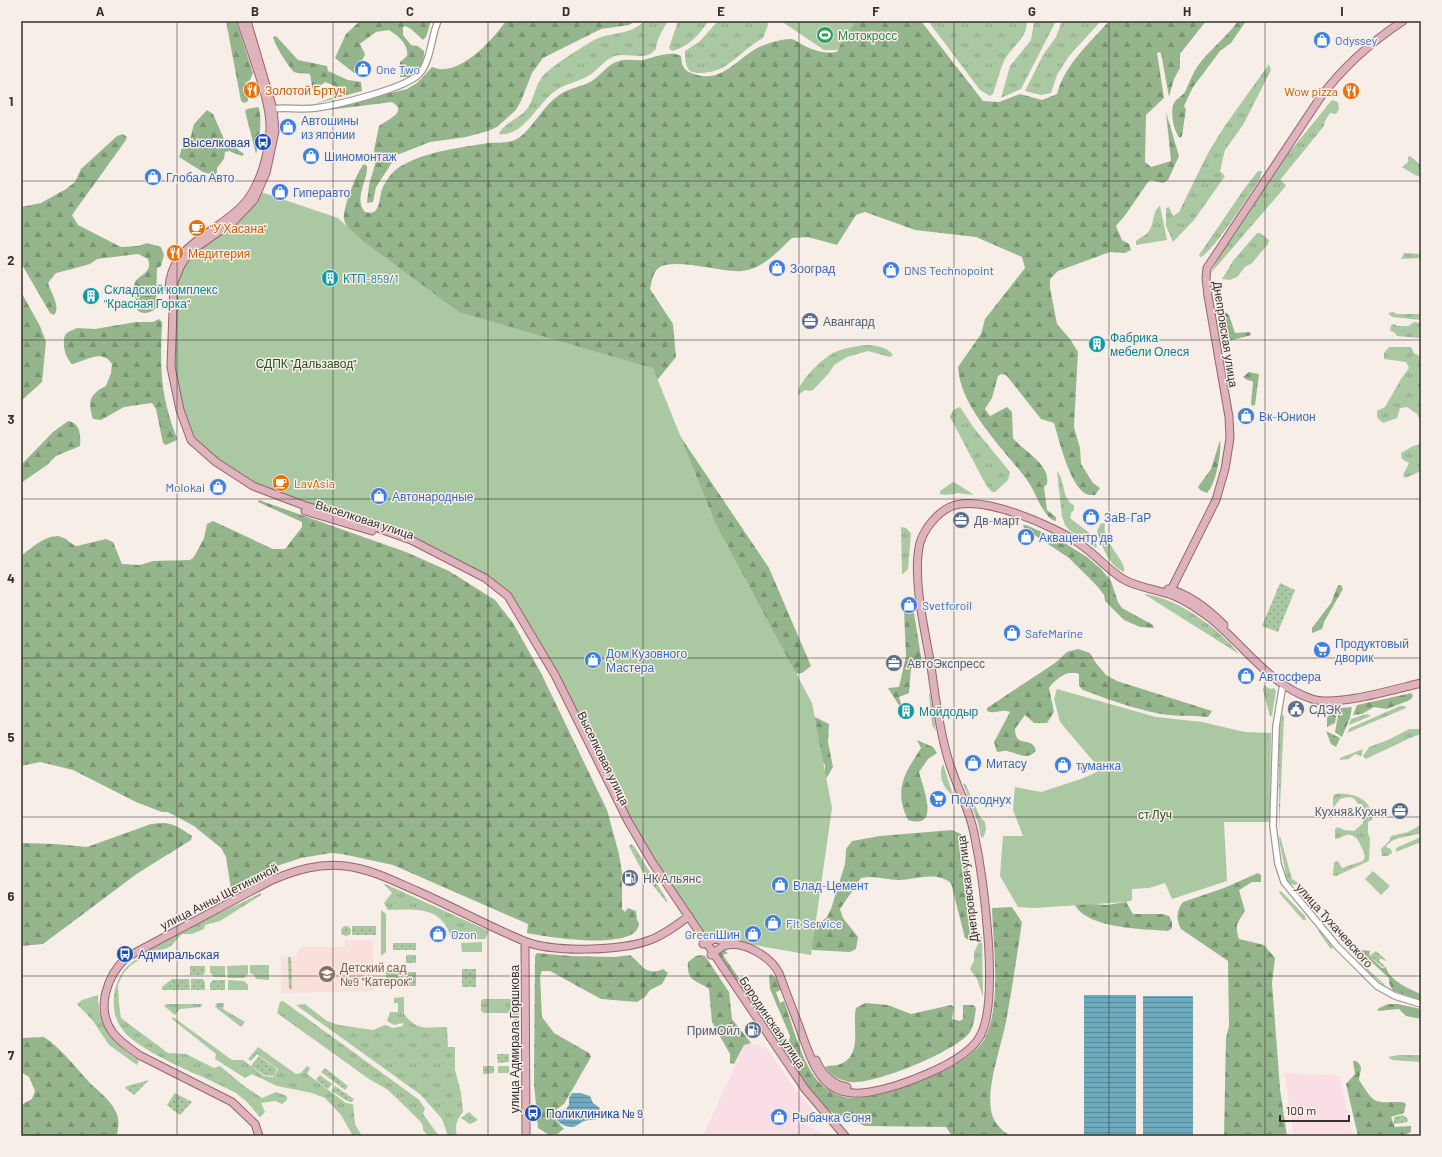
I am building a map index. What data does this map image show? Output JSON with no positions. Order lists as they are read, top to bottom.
{
  "streets": {
    "main road": [
      "Днепровская улица",
      "Выселковая улица",
      "улица Анны Щетининой",
      "Бородинская улица",
      "улица Адмирала Горшкова"
    ],
    "street": ["улица Тухачевского"]
  },
  "crossings": [
    ["Днепровская улица", "Бородинская улица"],
    ["Выселковая улица", "улица Анны Щетининой"],
    ["Выселковая улица", "Бородинская улица"],
    ["улица Анны Щетининой", "Бородинская улица"],
    ["улица Анны Щетининой", "улица Адмирала Горшкова"]
  ],
  "parks": ["СДПК \"Дальзавод\"", "ст Луч"],
  "places": {
    "sports": ["Мотокросс"],
    "shop": [
      "Odyssey",
      "One Two",
      "Автошины из японии",
      "Шиномонтаж",
      "Глобал Авто",
      "Гиперавто",
      "Зооград",
      "DNS Technopoint",
      "Вк-Юнион",
      "Molokai",
      "Автонародные",
      "ЗаВ-ГаР",
      "Аквацентр дв",
      "Svetforoil",
      "SafeMarine",
      "Дом Кузовного Мастера",
      "Автосфера",
      "Митасу",
      "туманка",
      "Влад-Цемент",
      "Fit Service",
      "Ozon",
      "GreenШин",
      "Рыбачка Соня"
    ],
    "restaurant": ["Золотой Бртуч", "Wow pizza", "Медитерия"],
    "bus stop": ["Выселковая", "Адмиральская", "Поликлиника № 9"],
    "cafe": ["\"У Хасана\"", "LavAsia"],
    "building": [
      "КТП-859/1",
      "Складской комплекс \"Красная Горка\"",
      "Фабрика мебели Олеся",
      "Мойдодыр"
    ],
    "office": [
      "Авангард",
      "Дв-март",
      "АвтоЭкспресс",
      "Кухня&Кухня"
    ],
    "supermarket": ["Продуктовый дворик", "Подсоднух"],
    "public building": ["СДЭК"],
    "fuel station": ["НК Альянс", "ПримОйл"],
    "school or university": ["Детский сад №9 \"Катерок\""]
  },
  "scale_bar": "100 m",
  "grid": {
    "columns": [
      "A",
      "B",
      "C",
      "D",
      "E",
      "F",
      "G",
      "H",
      "I"
    ],
    "rows": [
      "1",
      "2",
      "3",
      "4",
      "5",
      "6",
      "7"
    ]
  }
}
